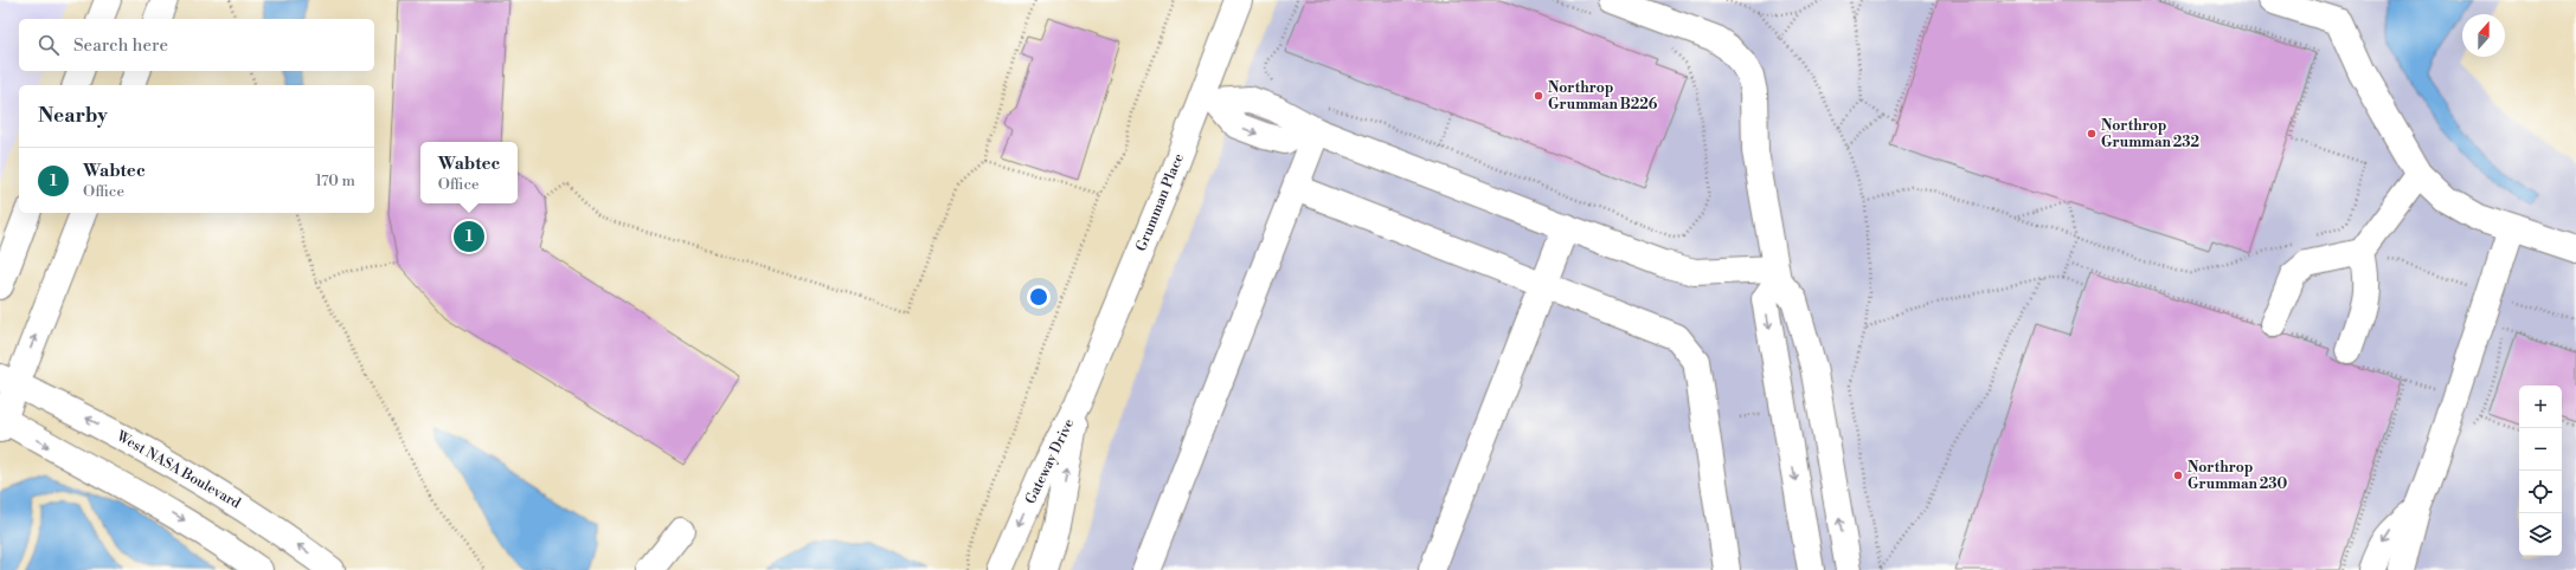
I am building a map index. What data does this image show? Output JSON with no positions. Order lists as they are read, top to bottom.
{
  "streets": {
    "main road": ["Grumman Place", "Gateway Drive", "West NASA Boulevard"]
  },
  "crossings": [
    ["Grumman Place", "Gateway Drive"]
  ],
  "places": ["Northrop Grumman B226", "Northrop Grumman 232", "Northrop Grumman 230"],
  "north": "top",
  "page": {
    "search": "Search here",
    "heading": "Nearby",
    "popup": ["Wabtec", "Office"],
    "list": [
      {
        "mark": "1",
        "name": "Wabtec",
        "note": "Office",
        "value": "170 m"
      }
    ],
    "pins": "1",
    "map_buttons": ["+", "−"]
  }
}
